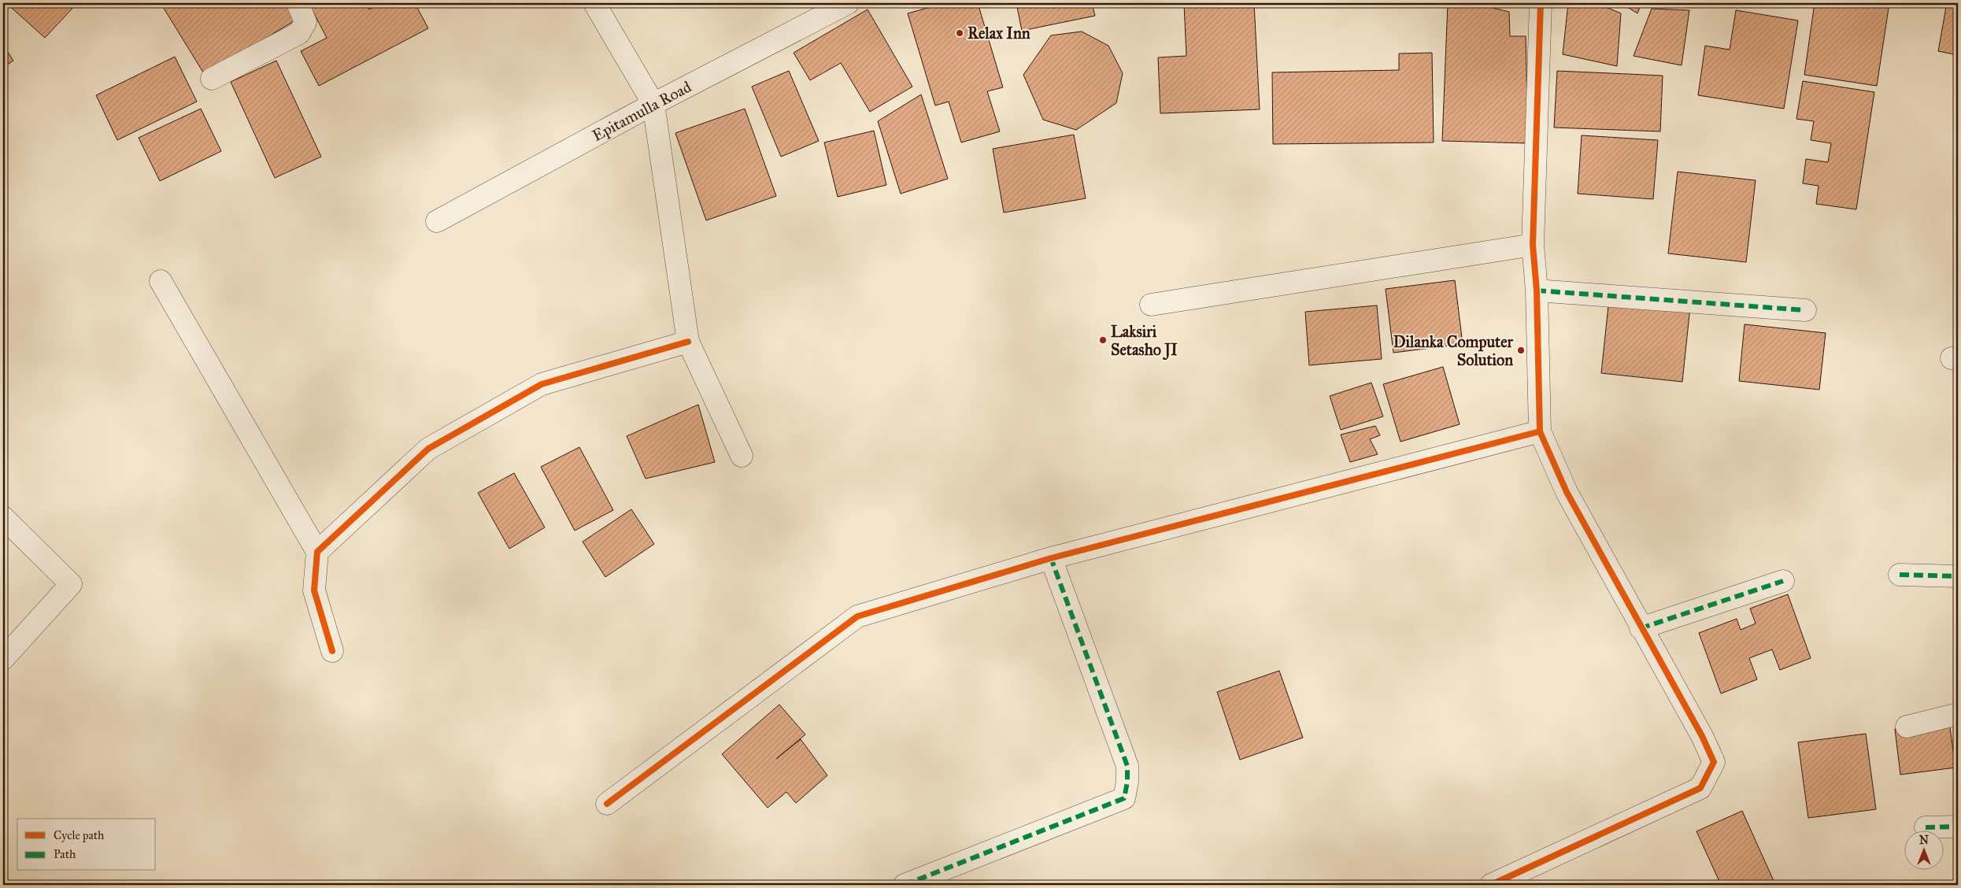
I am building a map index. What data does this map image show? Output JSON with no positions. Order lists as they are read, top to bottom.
{
  "streets": {
    "street": ["Epitamulla Road"]
  },
  "places": ["Relax Inn", "Laksiri Setasho JI", "Dilanka Computer Solution"],
  "legend": ["Cycle path", "Path"],
  "north": "top"
}
